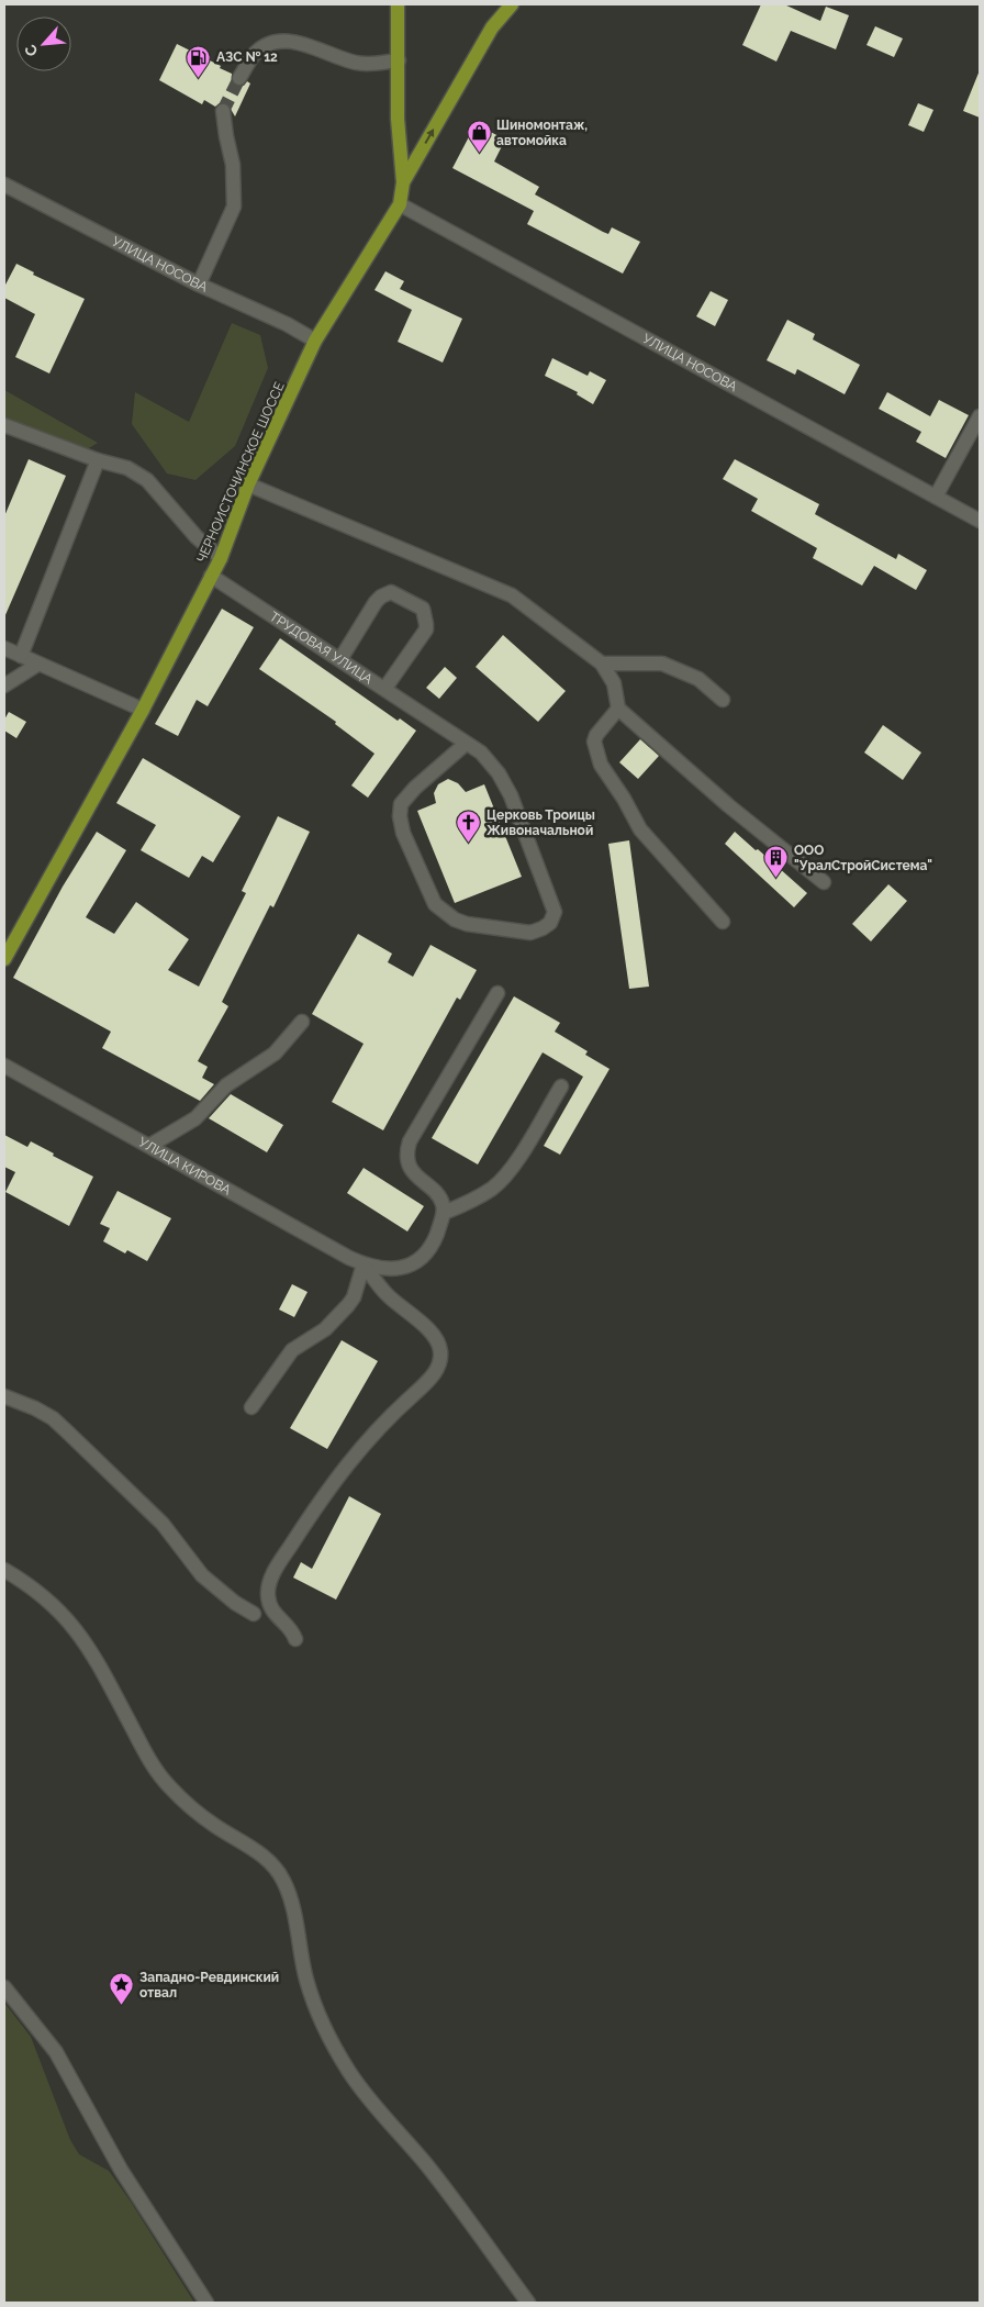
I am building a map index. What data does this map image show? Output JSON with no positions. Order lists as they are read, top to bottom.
{
  "streets": {
    "main road": ["ЧЕРНОИСТОЧИНСКОЕ ШОССЕ"],
    "street": ["УЛИЦА НОСОВА", "ТРУДОВАЯ УЛИЦА", "УЛИЦА КИРОВА"]
  },
  "crossings": [
    ["УЛИЦА НОСОВА", "ЧЕРНОИСТОЧИНСКОЕ ШОССЕ"],
    ["ЧЕРНОИСТОЧИНСКОЕ ШОССЕ", "ТРУДОВАЯ УЛИЦА"]
  ],
  "places": {
    "fuel station": ["АЗС № 12"],
    "shop": ["Шиномонтаж, автомойка"],
    "church": ["Церковь Троицы Живоначальной"],
    "building": ["ООО \"УралСтройСистема\""],
    "place": ["Западно-Ревдинский отвал"]
  },
  "north": "bottom left"
}
